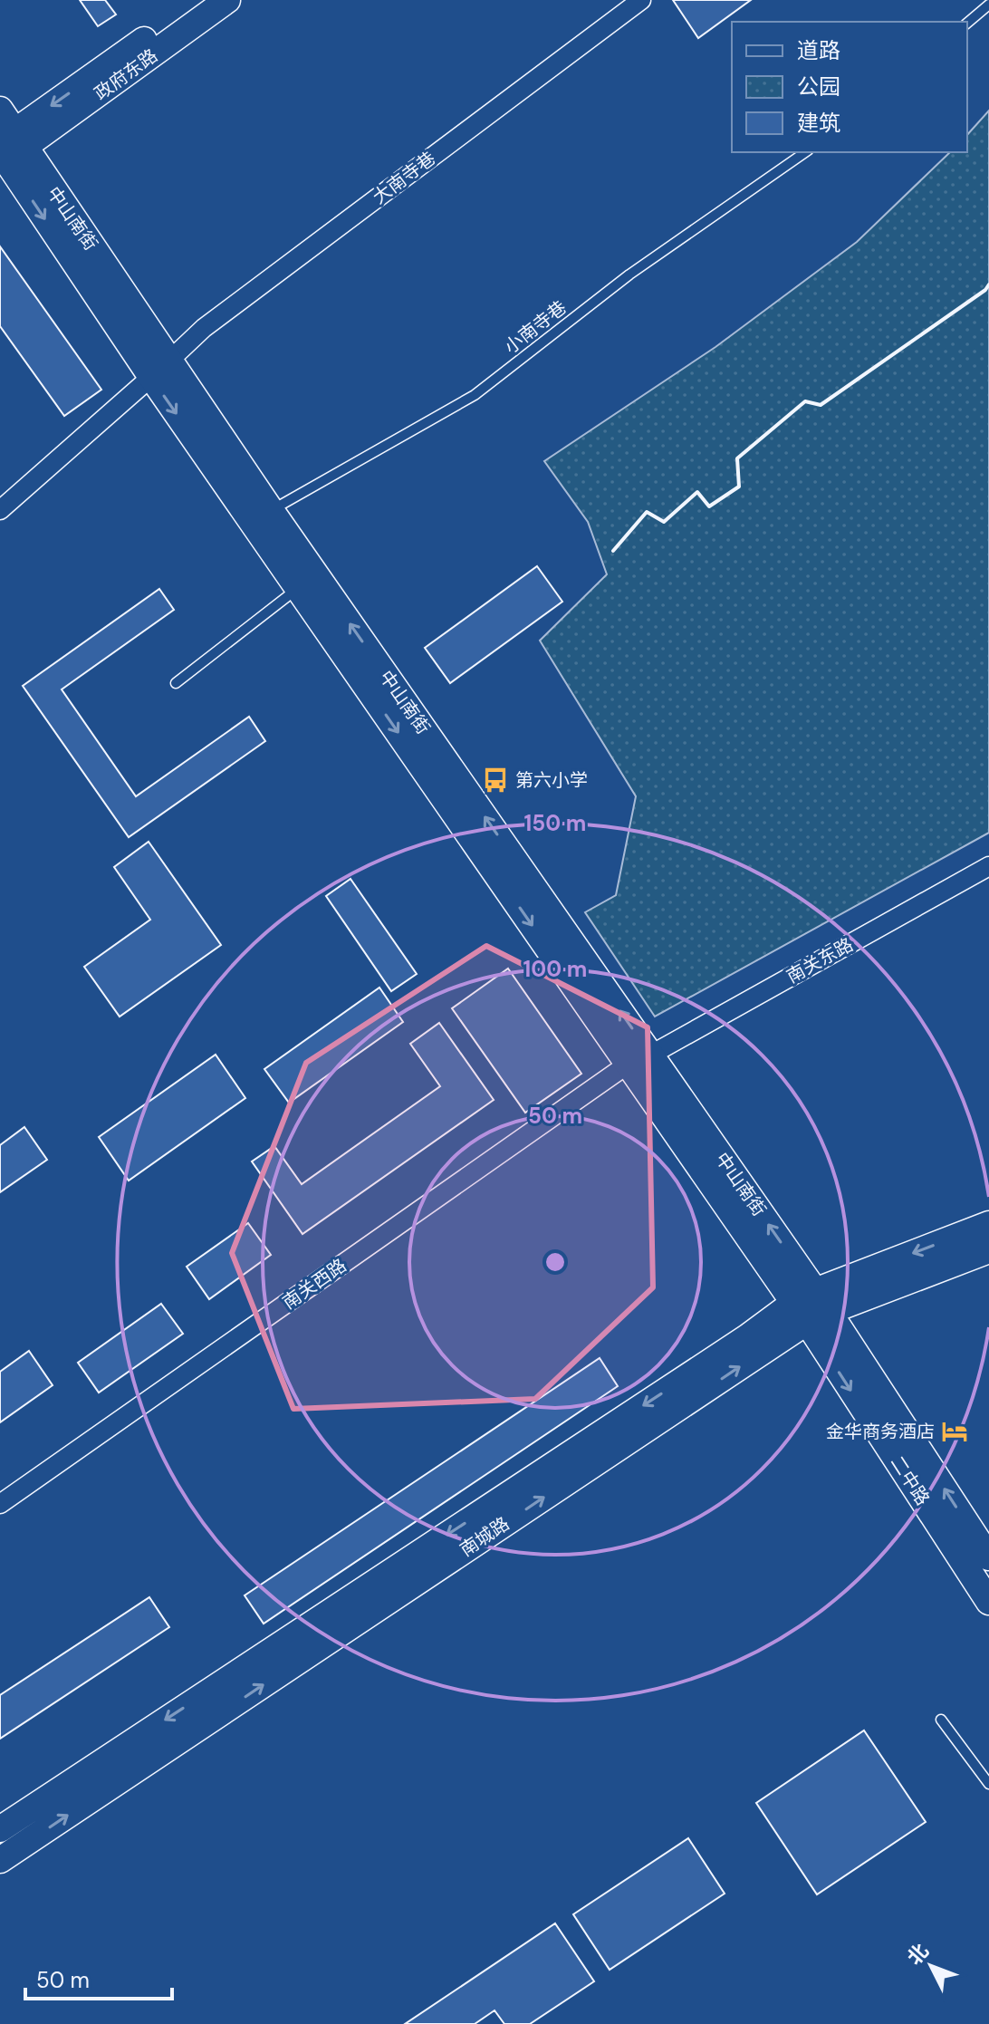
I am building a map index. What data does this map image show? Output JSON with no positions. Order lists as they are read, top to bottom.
{
  "streets": {
    "main road": [
      "政府东路",
      "中山南街",
      "二中路",
      "南城路"
    ],
    "street": ["大南寺巷", "南关东路", "南关西路"],
    "lane": ["小南寺巷"]
  },
  "crossings": [
    ["政府东路", "中山南街"],
    ["大南寺巷", "中山南街"],
    ["中山南街", "小南寺巷"],
    ["中山南街", "南关东路"],
    ["中山南街", "南关西路"],
    ["中山南街", "二中路"],
    ["中山南街", "南城路"],
    ["南关东路", "南关西路"],
    ["二中路", "南城路"]
  ],
  "places": {
    "bus stop": ["第六小学"],
    "hotel": ["金华商务酒店"]
  },
  "legend": ["道路", "公园", "建筑"],
  "scale_bar": "50 m",
  "north": "top left",
  "rings": ["150 m", "100 m", "50 m"]
}
